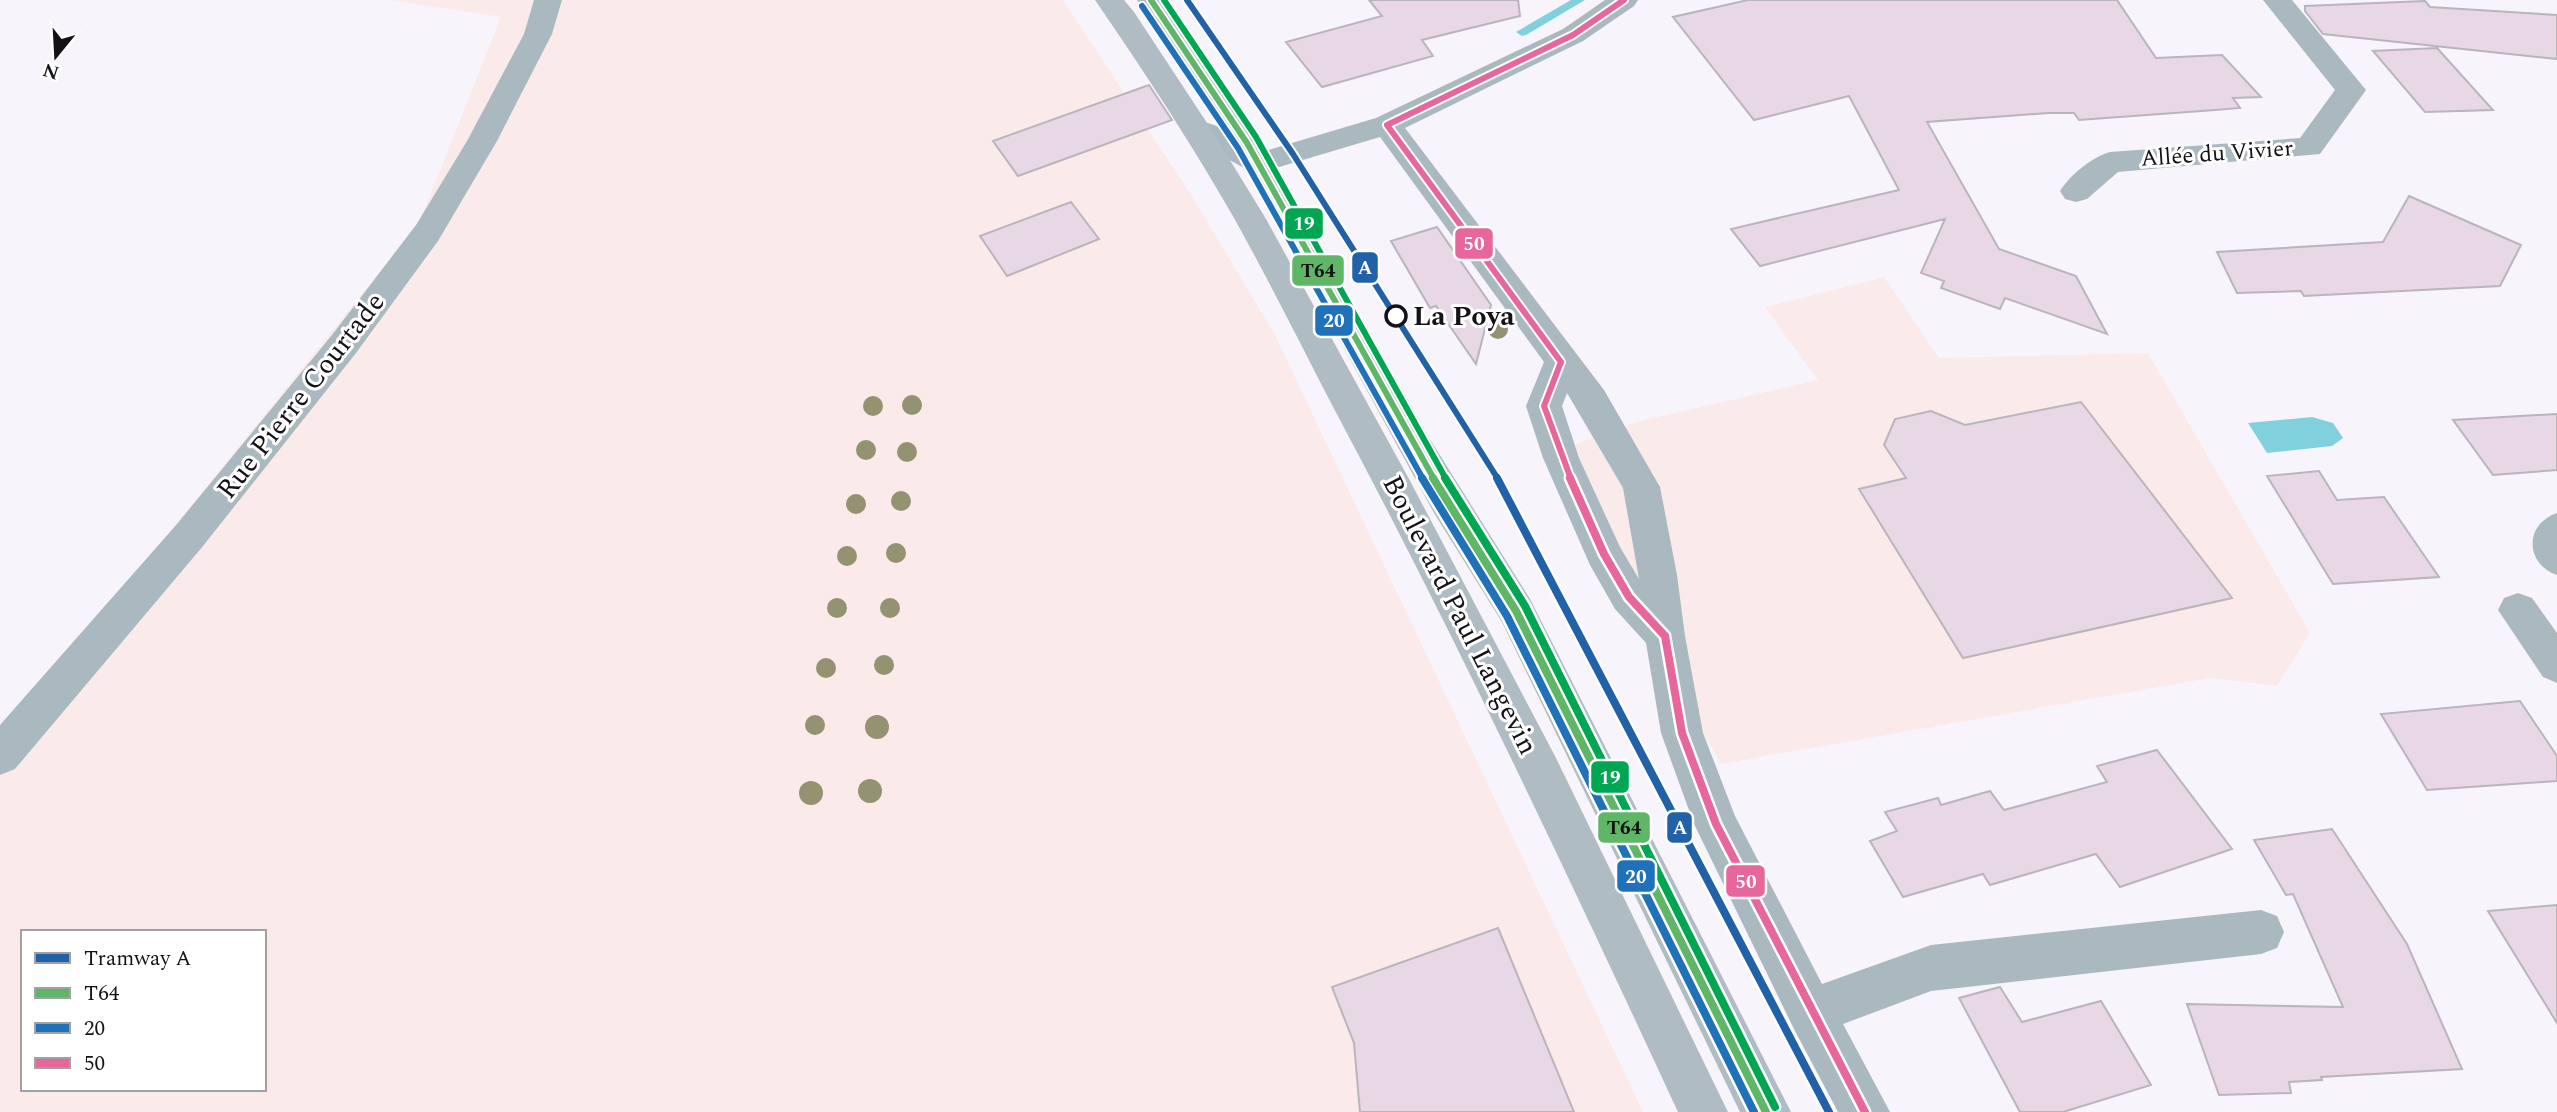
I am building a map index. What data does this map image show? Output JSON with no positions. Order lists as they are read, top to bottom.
{
  "streets": {
    "main road": ["Boulevard Paul Langevin"],
    "street": ["Allée du Vivier", "Rue Pierre Courtade"]
  },
  "places": ["La Poya"],
  "lines": [
    "tram line A",
    "transit line T64",
    "transit line 50",
    "transit line 19",
    "transit line 20"
  ],
  "legend": [
    "Tramway A",
    "T64",
    "20",
    "50"
  ],
  "north": "bottom"
}
